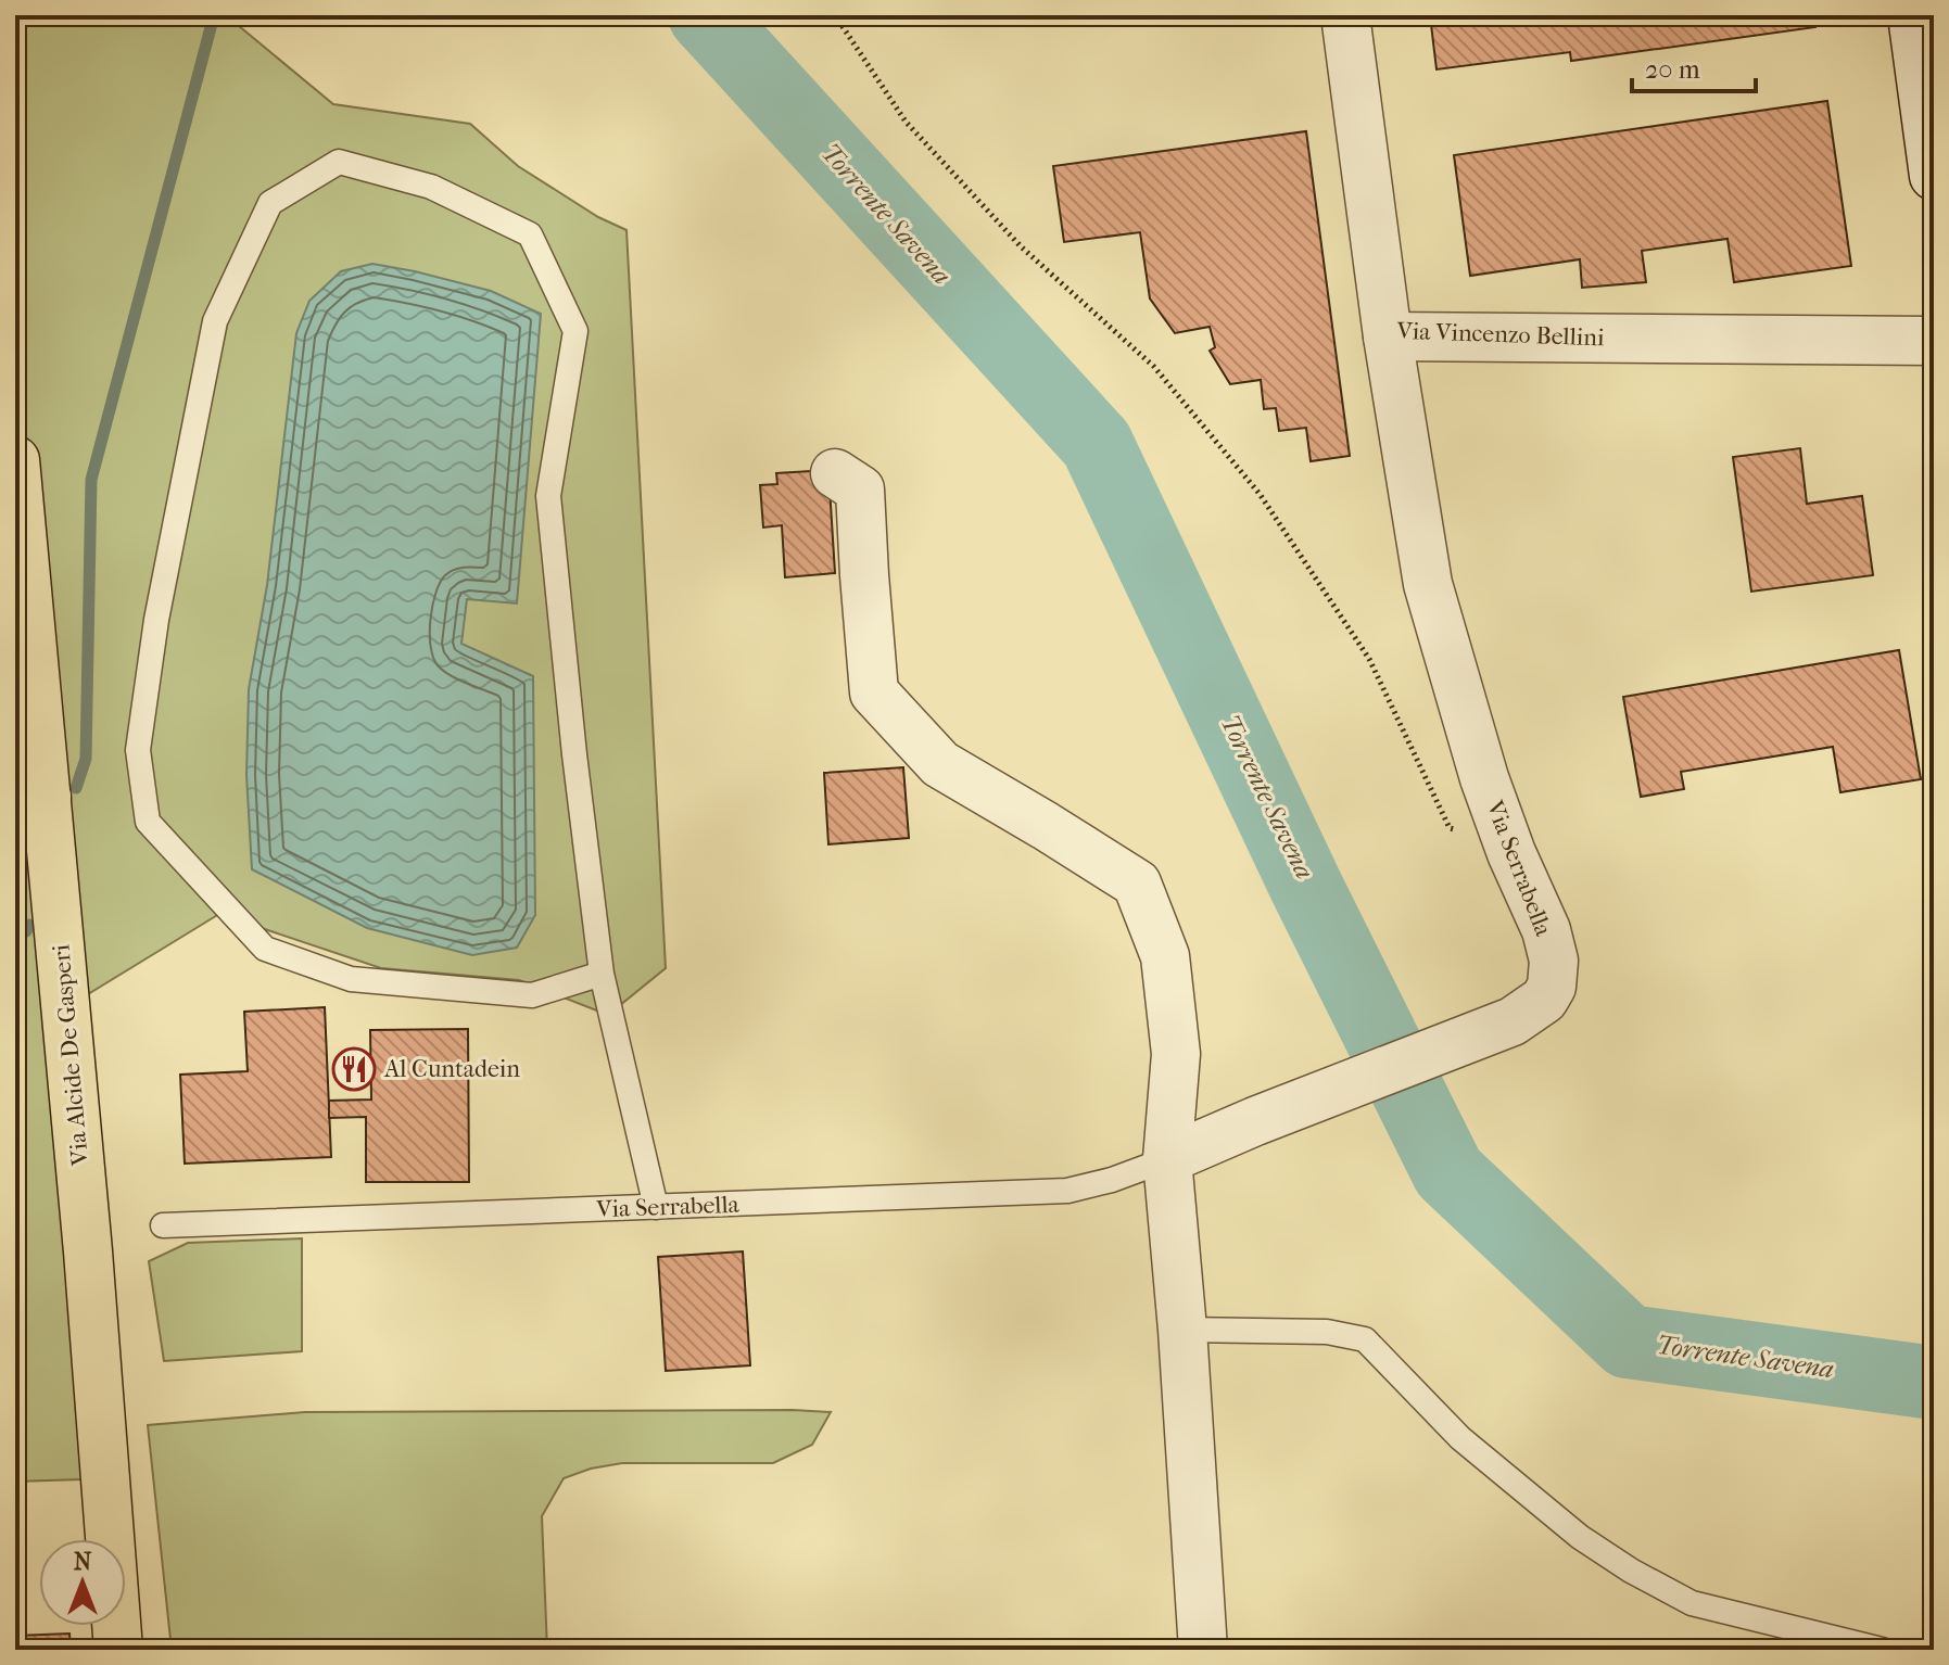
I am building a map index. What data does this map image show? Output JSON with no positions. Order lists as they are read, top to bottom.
{
  "streets": {
    "main road": ["Via Alcide De Gasperi"],
    "street": ["Via Vincenzo Bellini", "Via Serrabella"]
  },
  "crossings": [
    ["Via Vincenzo Bellini", "Via Serrabella"]
  ],
  "water": ["Torrente Savena"],
  "places": {
    "restaurant": ["Al Cuntadein"]
  },
  "scale_bar": "20 m",
  "north": "top"
}
